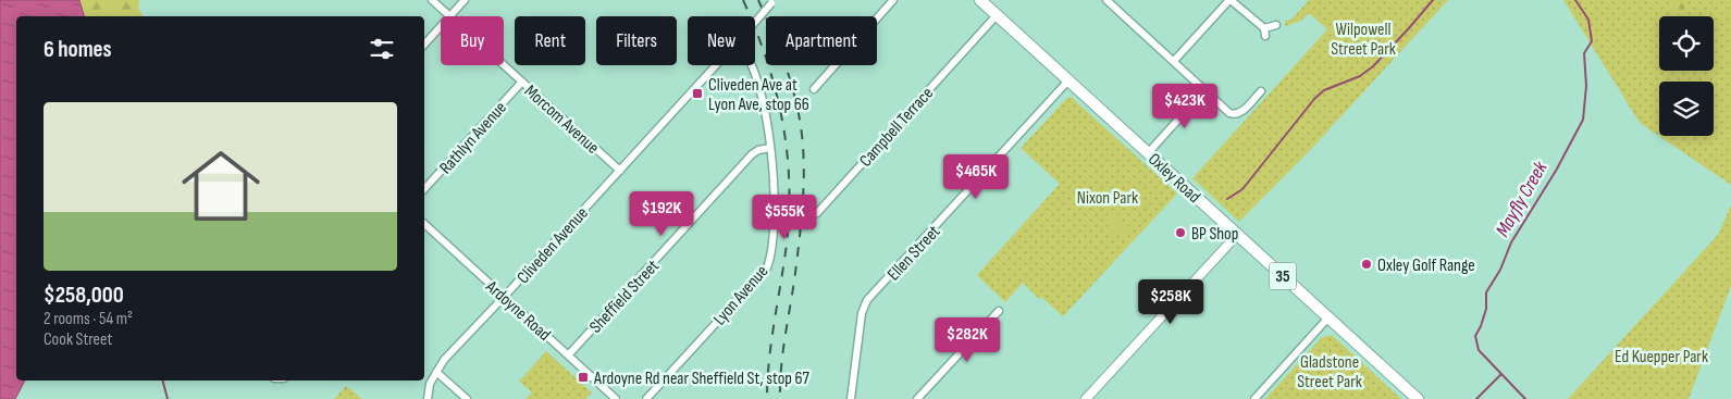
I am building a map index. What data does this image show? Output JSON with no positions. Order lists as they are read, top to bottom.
{
  "streets": {
    "main road": ["Oxley Road", "35"],
    "street": [
      "Morcom Avenue",
      "Campbell Terrace",
      "Rathlyn Avenue",
      "Cliveden Avenue",
      "Ellen Street",
      "Lyon Avenue",
      "Sheffield Street",
      "Ardoyne Road"
    ]
  },
  "crossings": [
    ["Morcom Avenue", "Rathlyn Avenue"],
    ["Morcom Avenue", "Cliveden Avenue"],
    ["Campbell Terrace", "Oxley Road"],
    ["Oxley Road", "Ellen Street"],
    ["Cliveden Avenue", "Ardoyne Road"],
    ["Lyon Avenue", "Sheffield Street"],
    ["Sheffield Street", "Ardoyne Road"]
  ],
  "water": ["Mayfly Creek"],
  "parks": [
    "Wilpowell Street Park",
    "Nixon Park",
    "Ed Kuepper Park",
    "Gladstone Street Park"
  ],
  "places": {
    "transit": ["Cliveden Ave at Lyon Ave, stop 66", "Ardoyne Rd near Sheffield St, stop 67"],
    "other": ["BP Shop", "Oxley Golf Range"]
  },
  "page": {
    "chip": [
      "Buy",
      "Rent",
      "Filters",
      "New",
      "Apartment"
    ],
    "heading": "6 homes",
    "list": [
      {
        "name": "$258,000",
        "note": "2 rooms · 54 m² · Cook Street"
      }
    ],
    "price": [
      "$423K",
      "$465K",
      "$192K",
      "$555K",
      "$258K",
      "$282K"
    ]
  }
}
